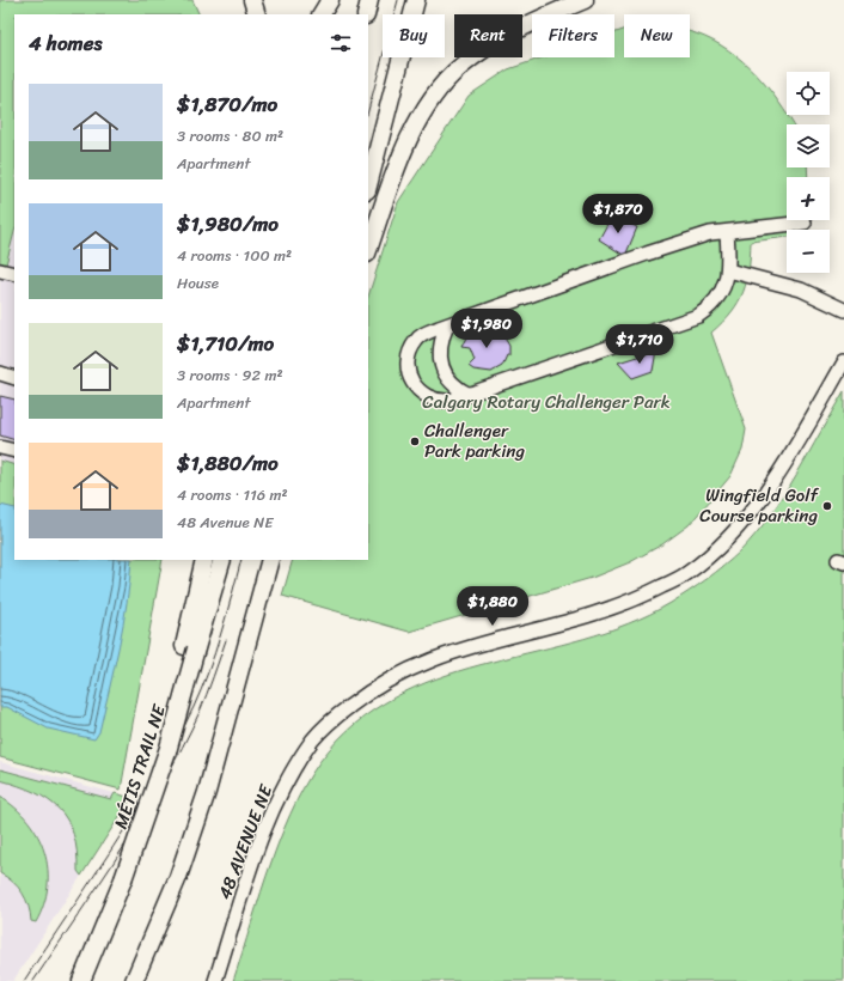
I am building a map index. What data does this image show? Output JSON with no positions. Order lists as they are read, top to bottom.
{
  "streets": {
    "main road": ["MÉTIS TRAIL NE"],
    "street": ["48 AVENUE NE"]
  },
  "parks": ["Calgary Rotary Challenger Park"],
  "places": ["Challenger Park parking", "Wingfield Golf Course parking"],
  "page": {
    "chip": [
      "Buy",
      "Rent",
      "Filters",
      "New"
    ],
    "heading": "4 homes",
    "map_buttons": ["+", "−"],
    "list": [
      {
        "name": "$1,870/mo",
        "note": "3 rooms · 80 m² · Apartment"
      },
      {
        "name": "$1,980/mo",
        "note": "4 rooms · 100 m² · House"
      },
      {
        "name": "$1,710/mo",
        "note": "3 rooms · 92 m² · Apartment"
      },
      {
        "name": "$1,880/mo",
        "note": "4 rooms · 116 m² · 48 Avenue NE"
      }
    ],
    "price": [
      "$1,870",
      "$1,980",
      "$1,710",
      "$1,880"
    ]
  }
}
